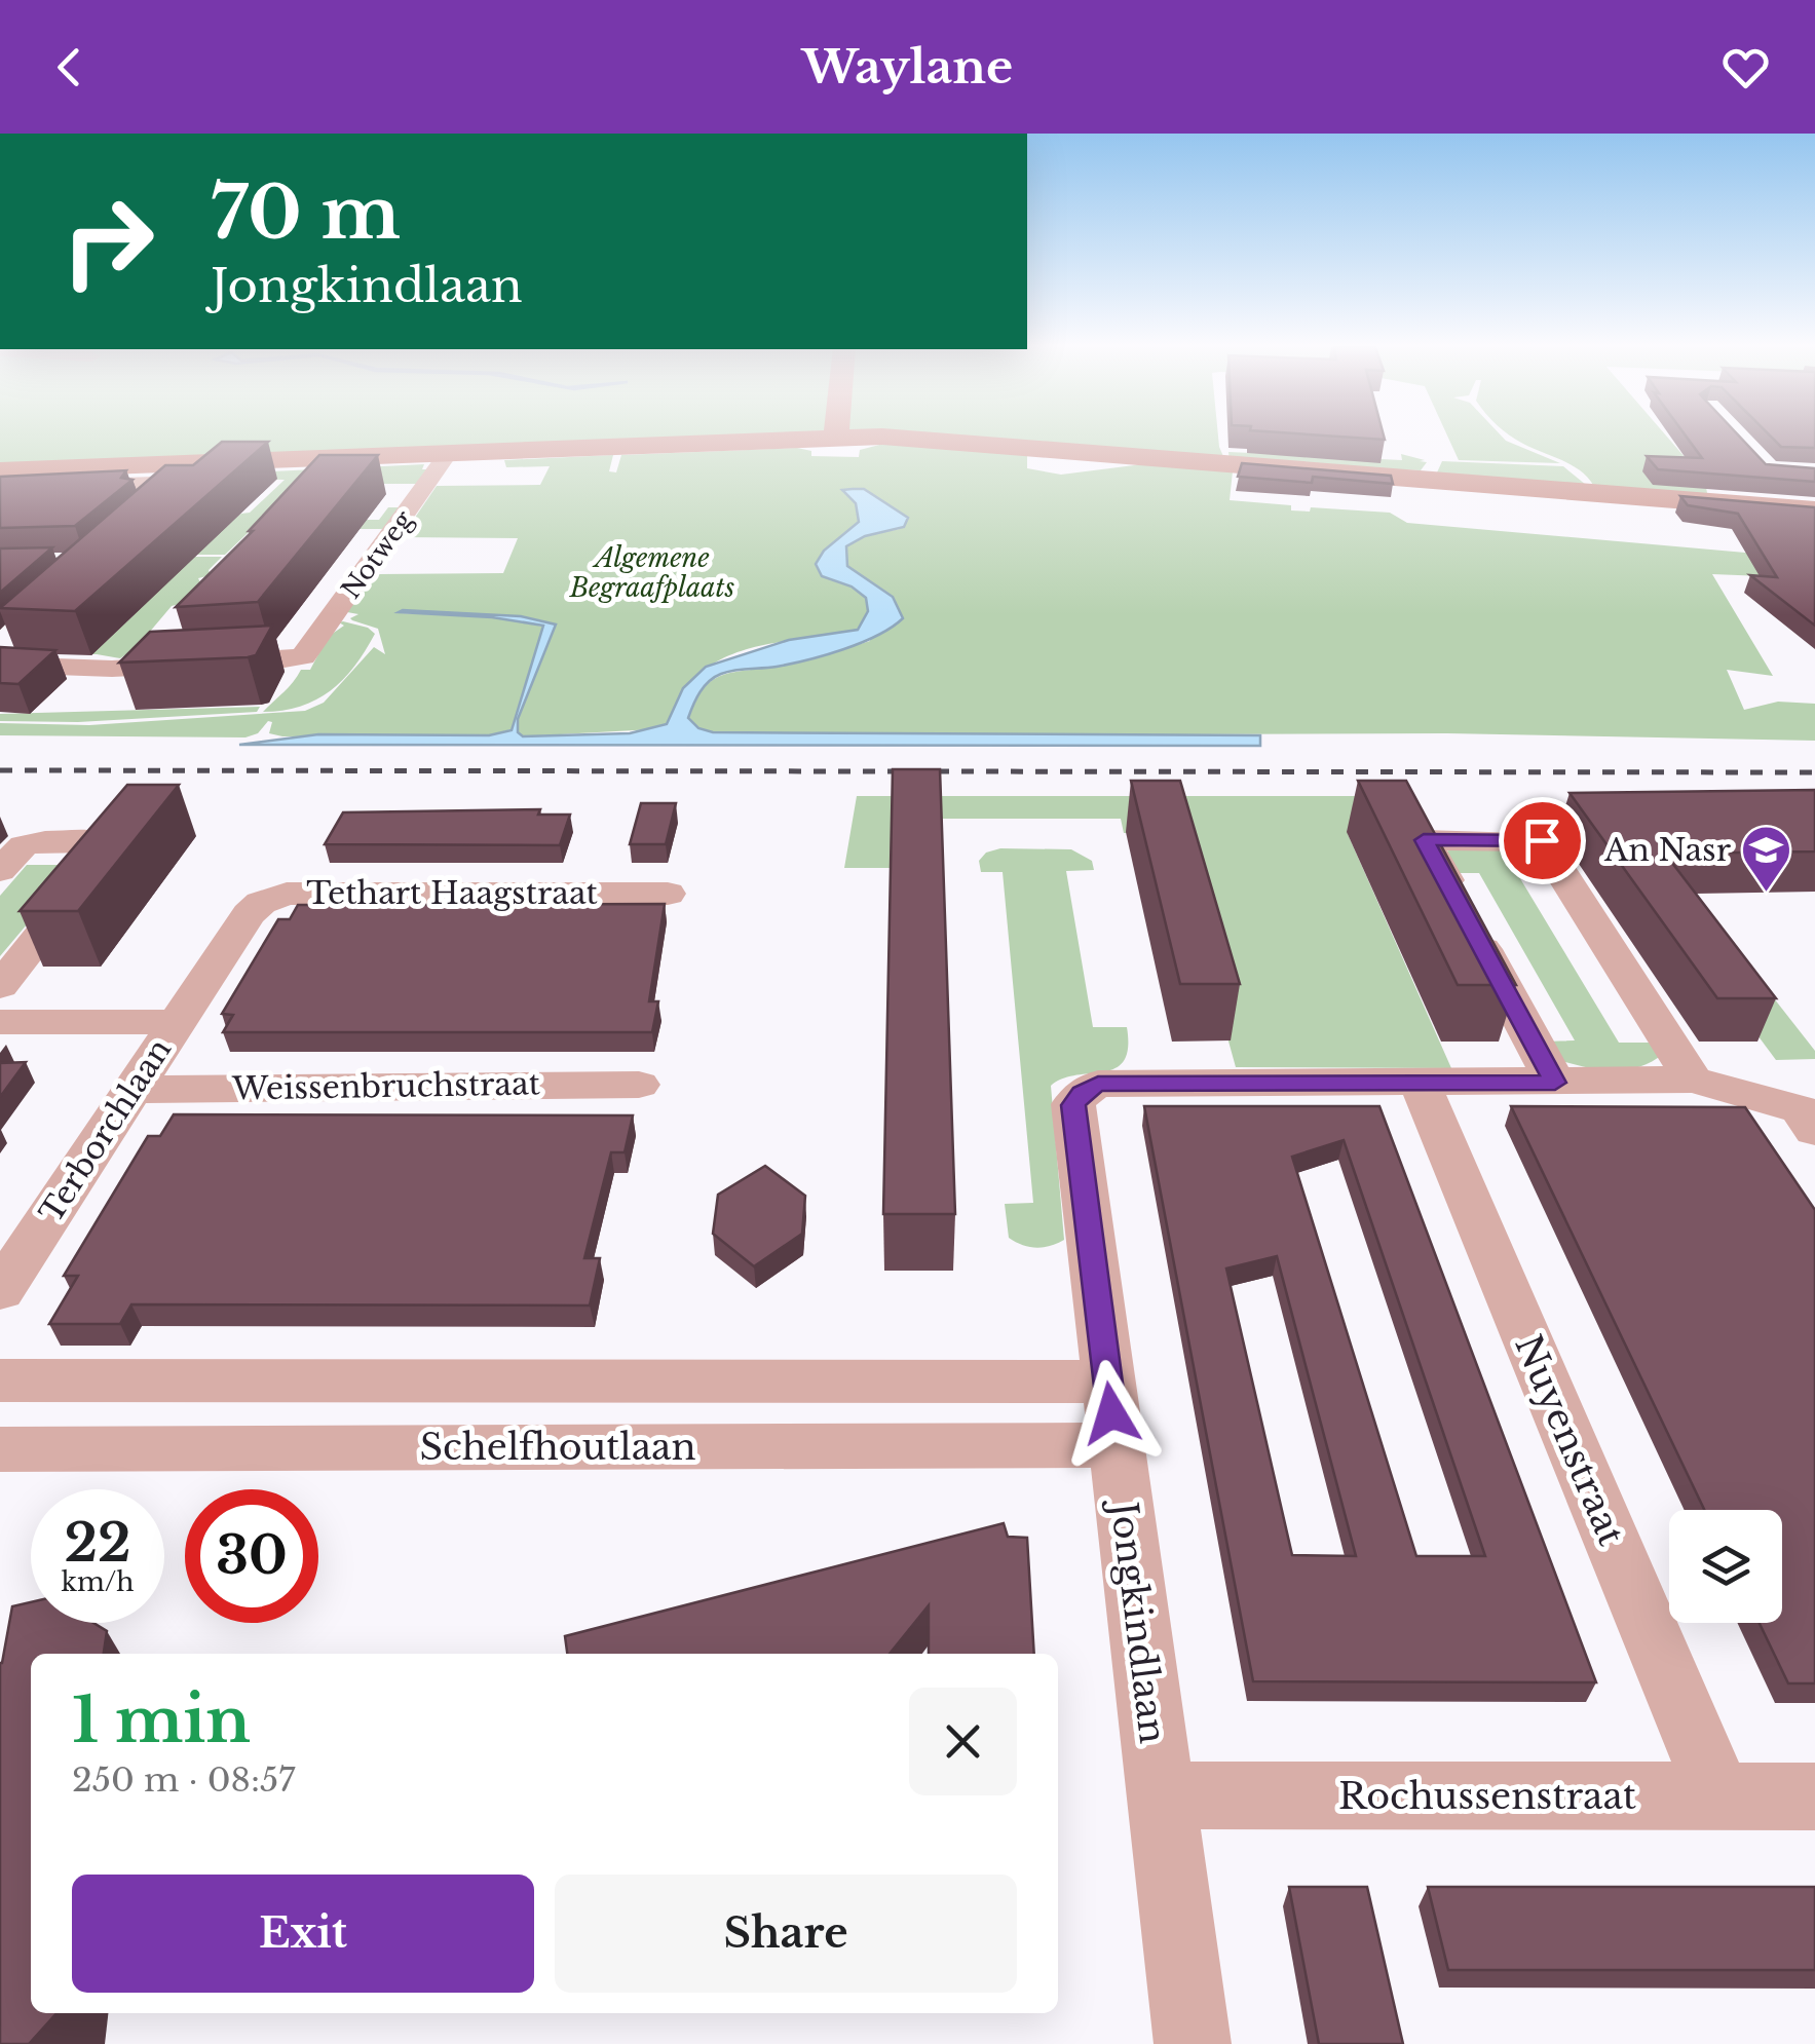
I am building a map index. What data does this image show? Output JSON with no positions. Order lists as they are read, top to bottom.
{
  "streets": {
    "street": [
      "Notweg",
      "Tethart Haagstraat",
      "Weissenbruchstraat",
      "Terborchlaan",
      "Nuyenstraat",
      "Schelfhoutlaan",
      "Jongkindlaan",
      "Rochussenstraat"
    ]
  },
  "crossings": [
    ["Tethart Haagstraat", "Terborchlaan"],
    ["Weissenbruchstraat", "Terborchlaan"],
    ["Nuyenstraat", "Jongkindlaan"],
    ["Nuyenstraat", "Rochussenstraat"],
    ["Schelfhoutlaan", "Jongkindlaan"],
    ["Jongkindlaan", "Rochussenstraat"]
  ],
  "parks": ["Algemene Begraafplaats"],
  "places": {
    "school or university": ["An Nasr"]
  },
  "page": {
    "header": "Waylane",
    "turn": ["70 m", "Jongkindlaan"],
    "speed": "22 km/h",
    "limit": "30",
    "heading": ["1 min", "250 m · 08:57"],
    "buttons": ["Exit", "Share"]
  }
}
